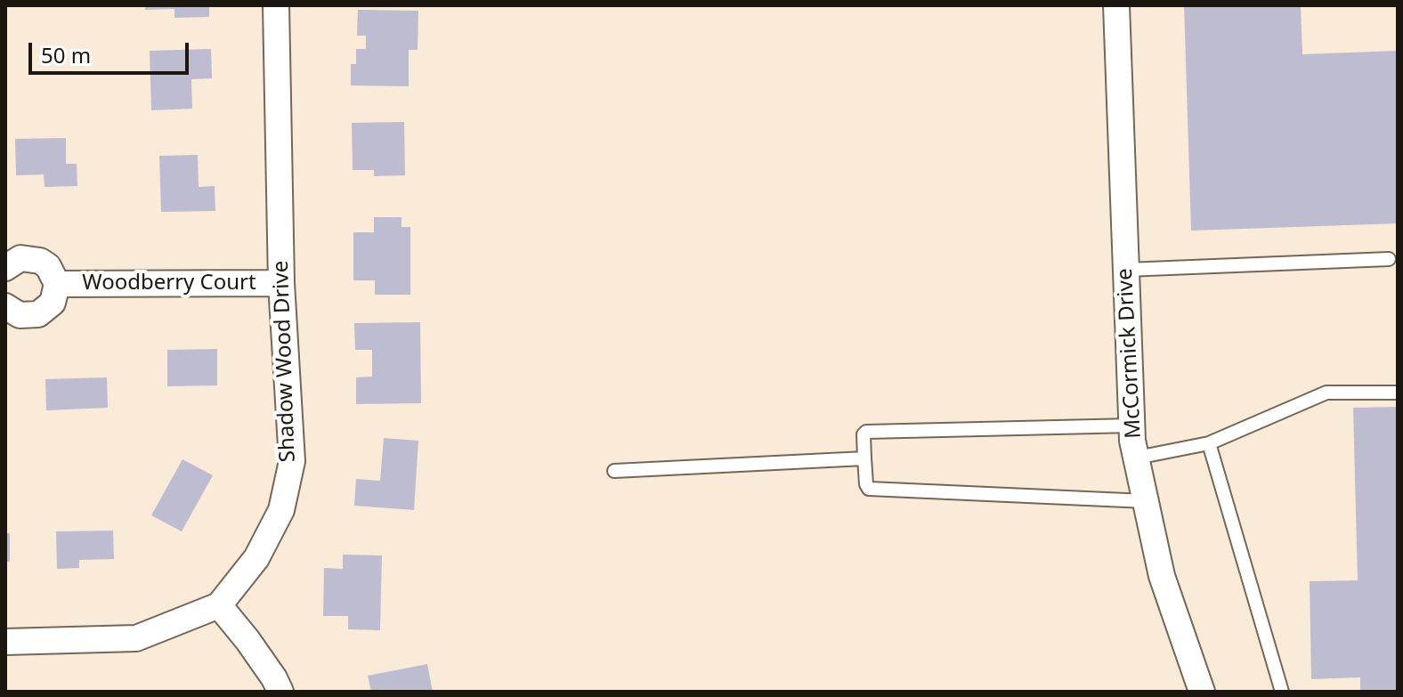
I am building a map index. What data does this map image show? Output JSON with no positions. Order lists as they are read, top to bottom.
{
  "streets": {
    "street": ["Woodberry Court", "McCormick Drive", "Shadow Wood Drive"]
  },
  "crossings": [
    ["Woodberry Court", "Shadow Wood Drive"]
  ],
  "scale_bar": "50 m"
}
